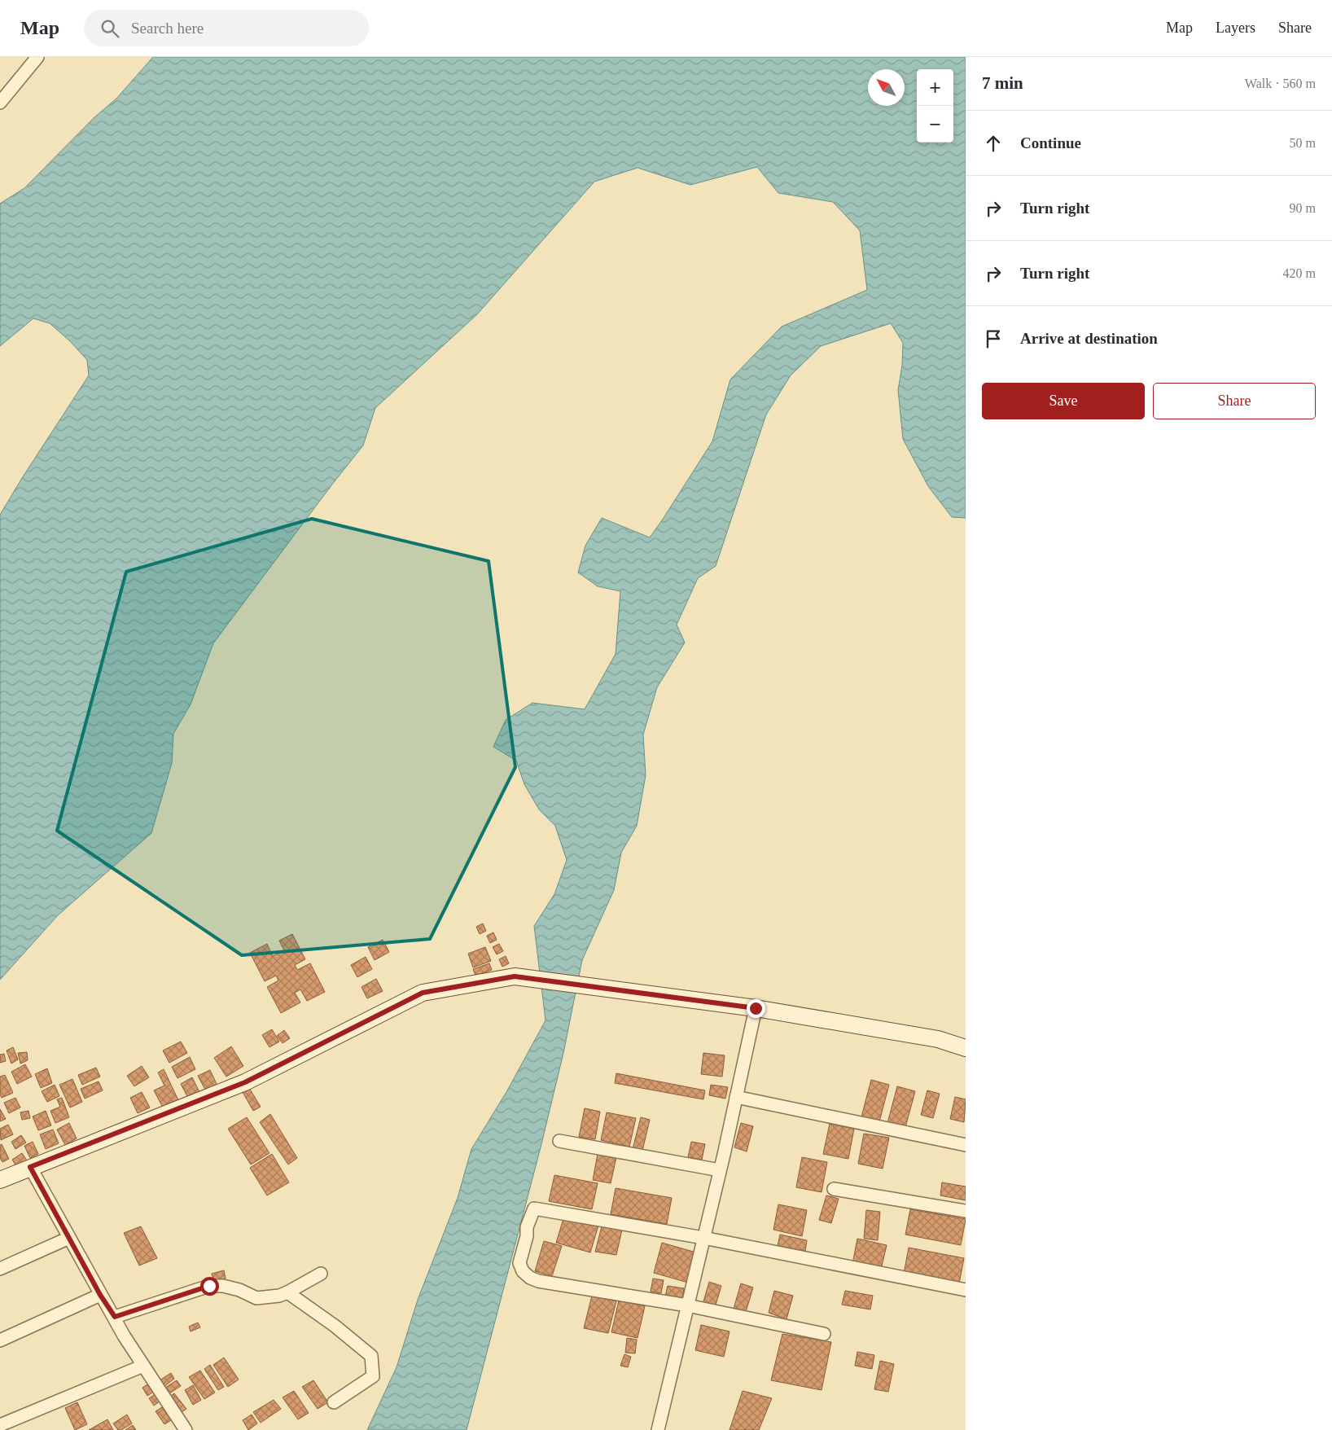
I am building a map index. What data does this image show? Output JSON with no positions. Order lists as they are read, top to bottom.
{
  "north": "top left",
  "page": {
    "header": "Map",
    "search": "Search here",
    "nav": ["Map", "Layers", "Share"],
    "heading": ["7 min", "Walk · 560 m"],
    "map_buttons": ["+", "−"],
    "list": [
      ["Continue", "50 m"],
      ["Turn right", "90 m"],
      ["Turn right", "420 m"],
      "Arrive at destination"
    ],
    "buttons": ["Save", "Share"]
  }
}
